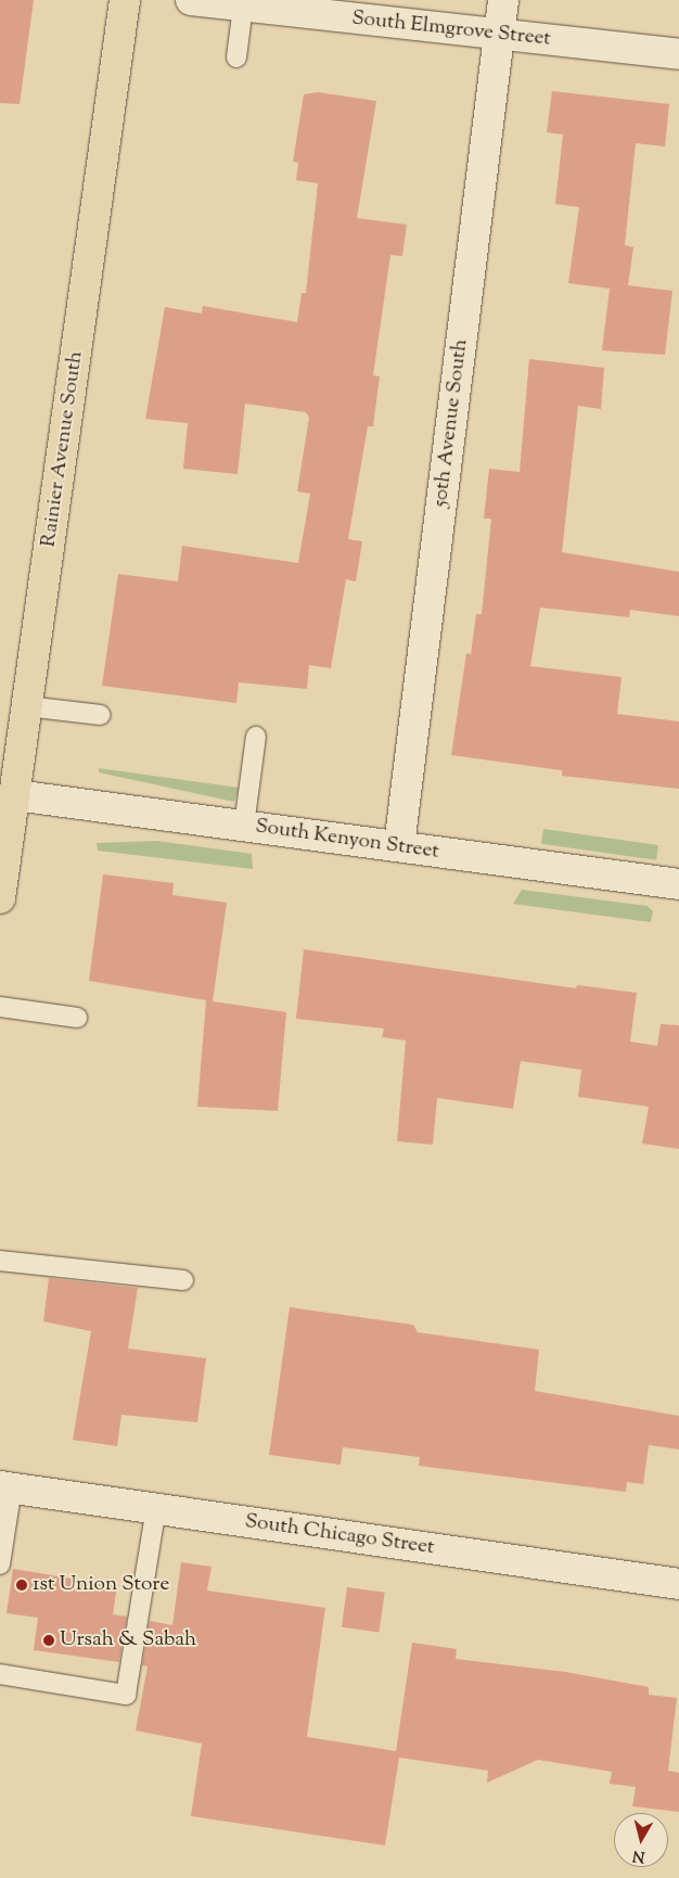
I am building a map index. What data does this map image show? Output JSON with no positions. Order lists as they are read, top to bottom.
{
  "streets": {
    "main road": ["Rainier Avenue South"],
    "street": [
      "South Elmgrove Street",
      "50th Avenue South",
      "South Kenyon Street",
      "South Chicago Street"
    ]
  },
  "crossings": [
    ["South Elmgrove Street", "50th Avenue South"],
    ["50th Avenue South", "South Kenyon Street"],
    ["Rainier Avenue South", "South Kenyon Street"]
  ],
  "places": ["1st Union Store", "Ursah & Sabah"],
  "north": "bottom"
}
